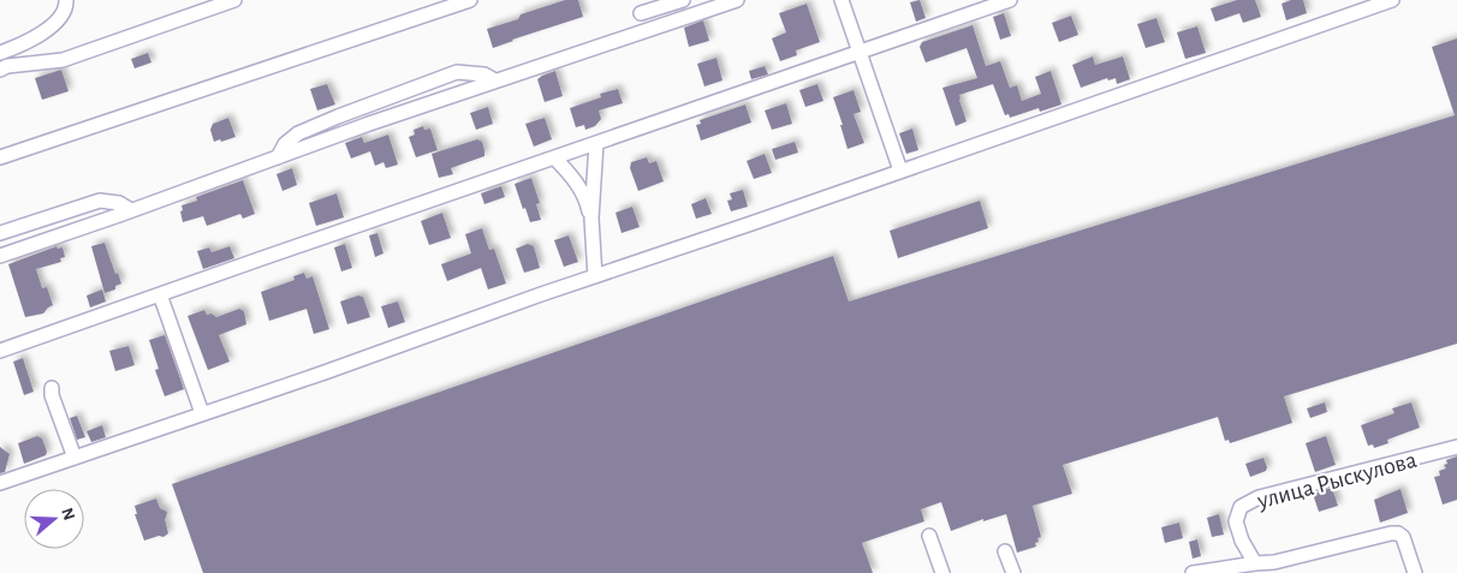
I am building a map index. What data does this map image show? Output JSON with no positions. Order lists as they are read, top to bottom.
{
  "streets": {
    "street": ["улица Рыскулова"]
  },
  "north": "right"
}
